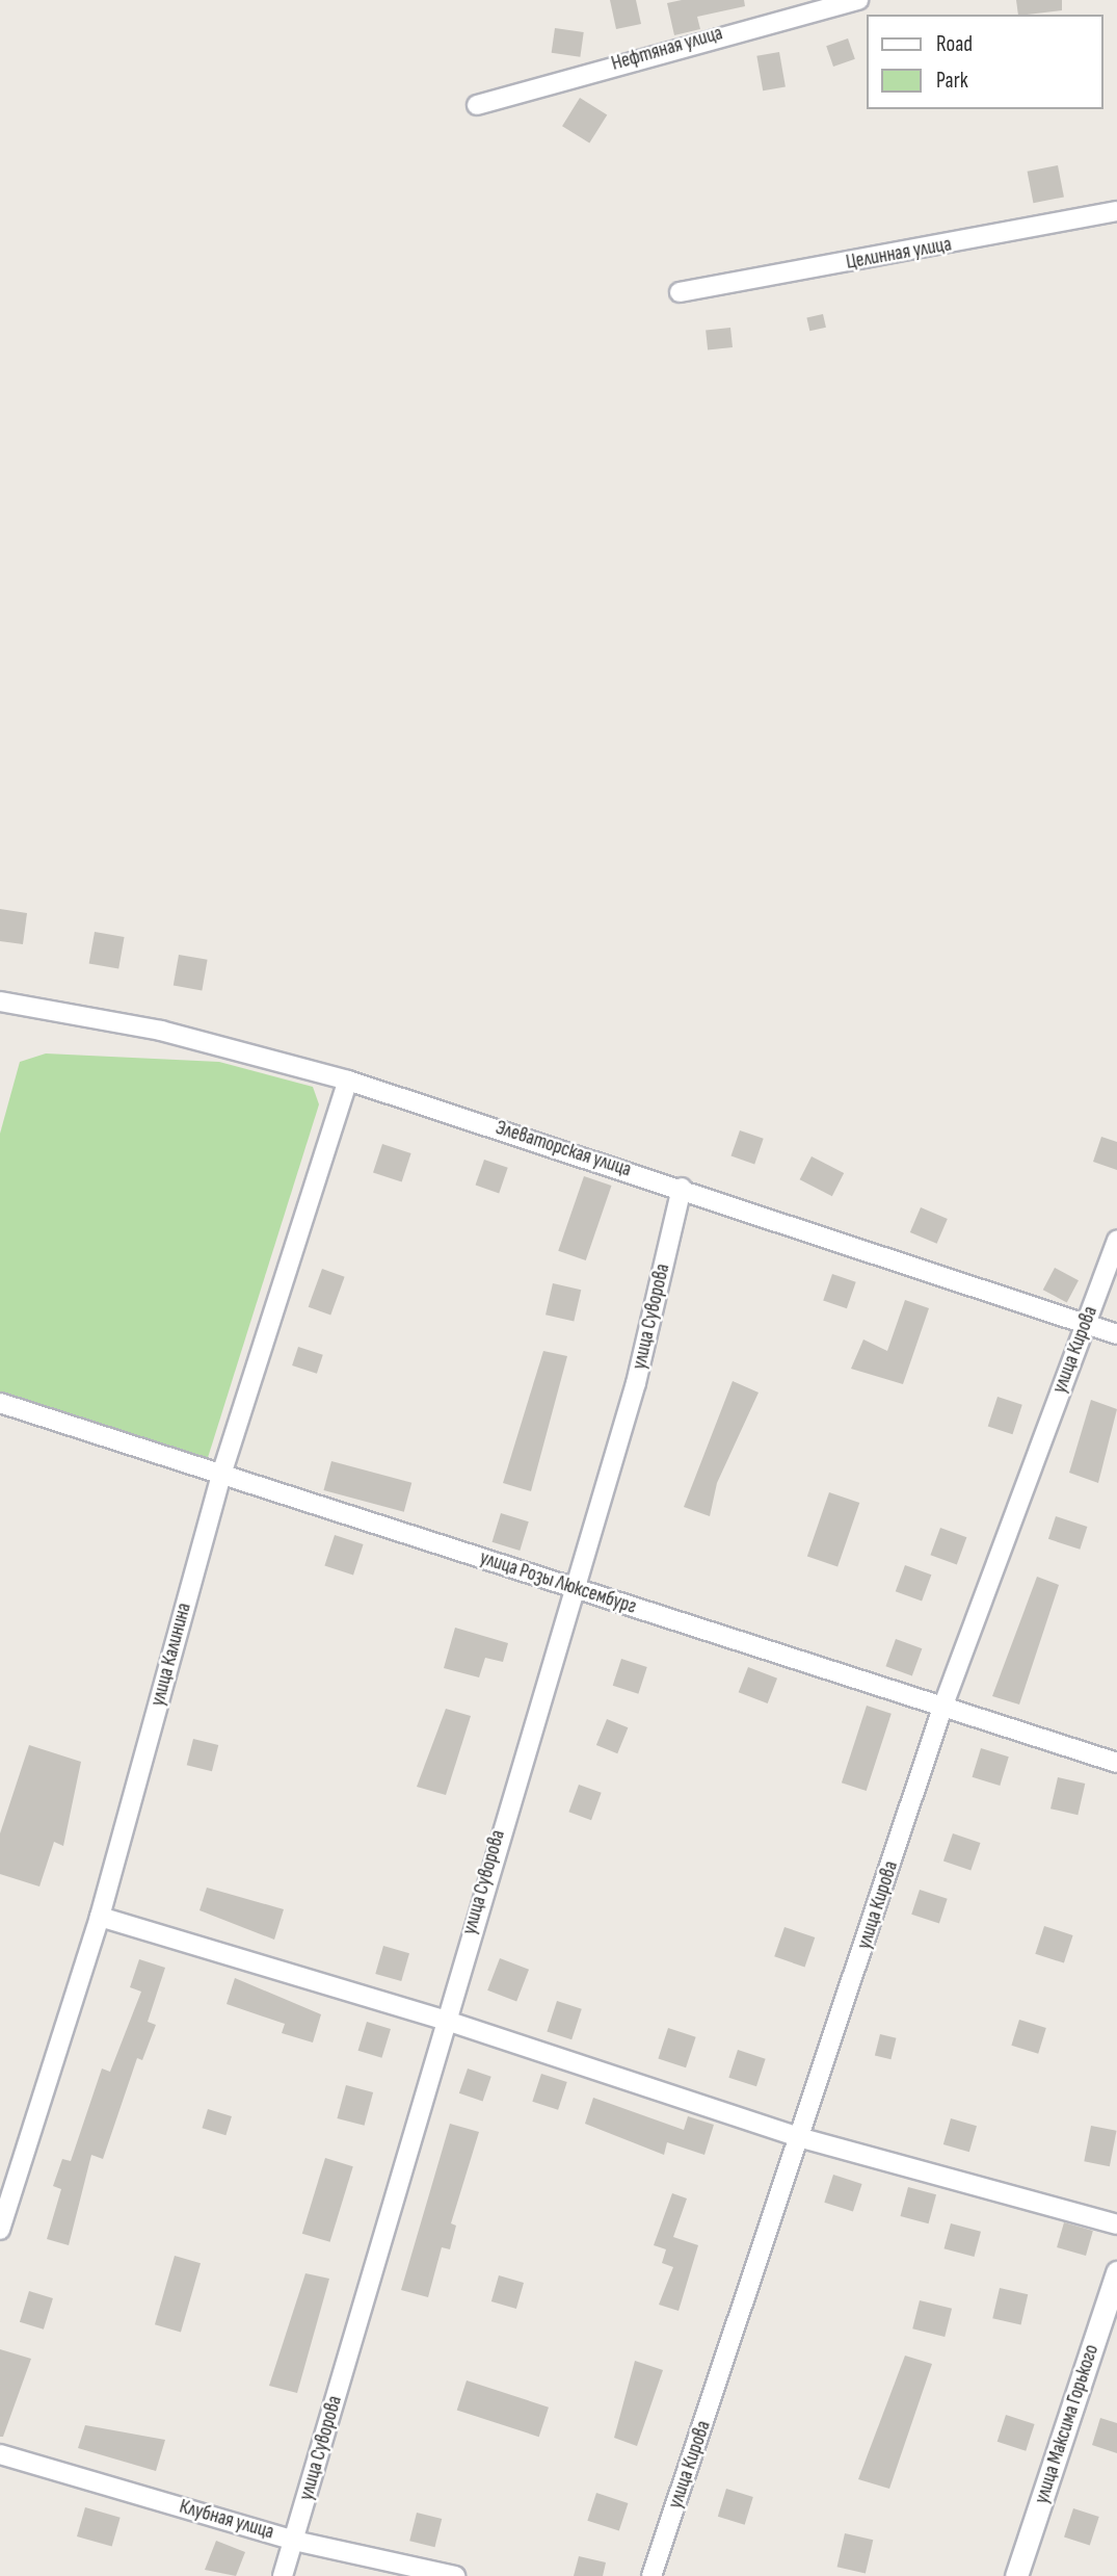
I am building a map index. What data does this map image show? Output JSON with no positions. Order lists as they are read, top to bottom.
{
  "streets": {
    "street": [
      "Нефтяная улица",
      "Целинная улица",
      "Элеваторская улица",
      "улица Суворова",
      "улица Кирова",
      "улица Розы Люксембург",
      "улица Калинина",
      "улица Максима Горького",
      "Клубная улица"
    ]
  },
  "crossings": [
    ["Элеваторская улица", "улица Суворова"],
    ["Элеваторская улица", "улица Кирова"],
    ["Элеваторская улица", "улица Калинина"],
    ["улица Суворова", "улица Розы Люксембург"],
    ["улица Суворова", "Клубная улица"],
    ["улица Кирова", "улица Розы Люксембург"],
    ["улица Розы Люксембург", "улица Калинина"]
  ],
  "legend": ["Road", "Park"]
}
